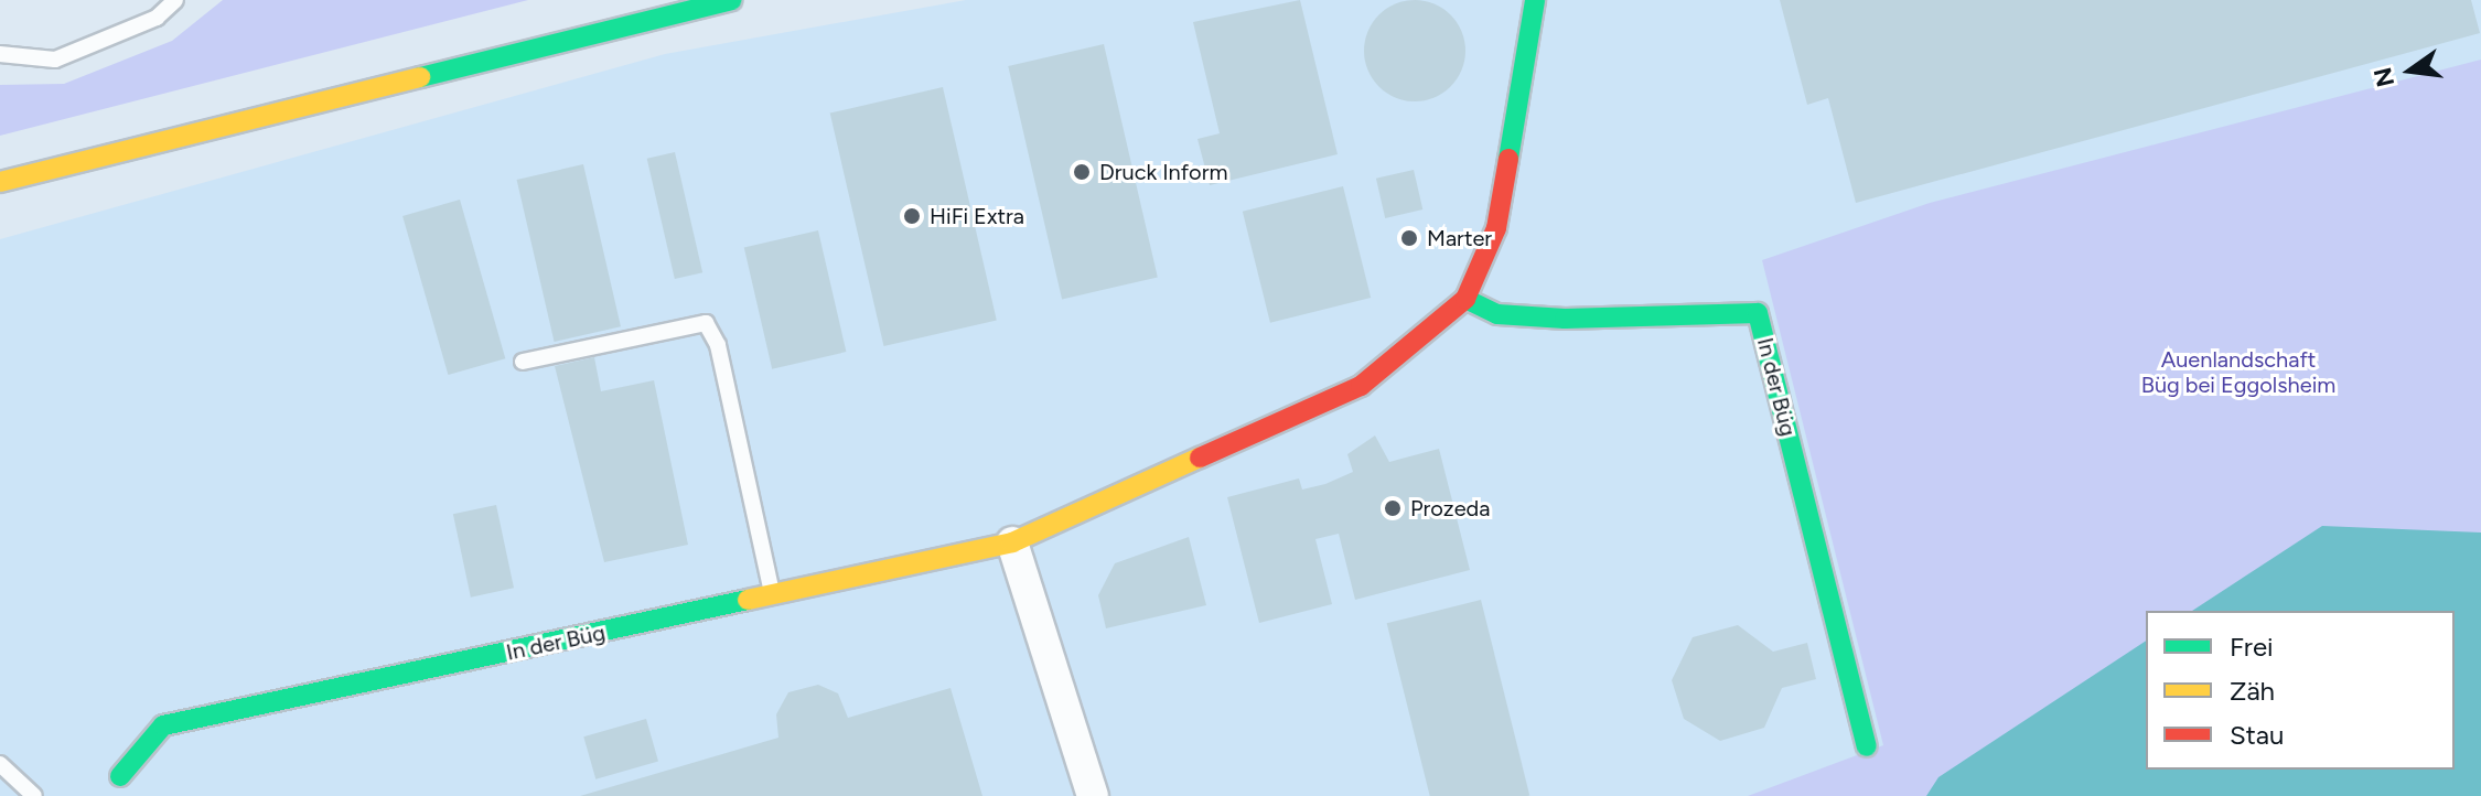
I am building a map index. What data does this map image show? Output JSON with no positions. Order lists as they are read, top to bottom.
{
  "streets": {
    "street": ["In der Büg"]
  },
  "parks": ["Auenlandschaft Büg bei Eggolsheim"],
  "places": [
    "Druck Inform",
    "HiFi Extra",
    "Marter",
    "Prozeda"
  ],
  "legend": ["Frei", "Zäh", "Stau"],
  "north": "left"
}
